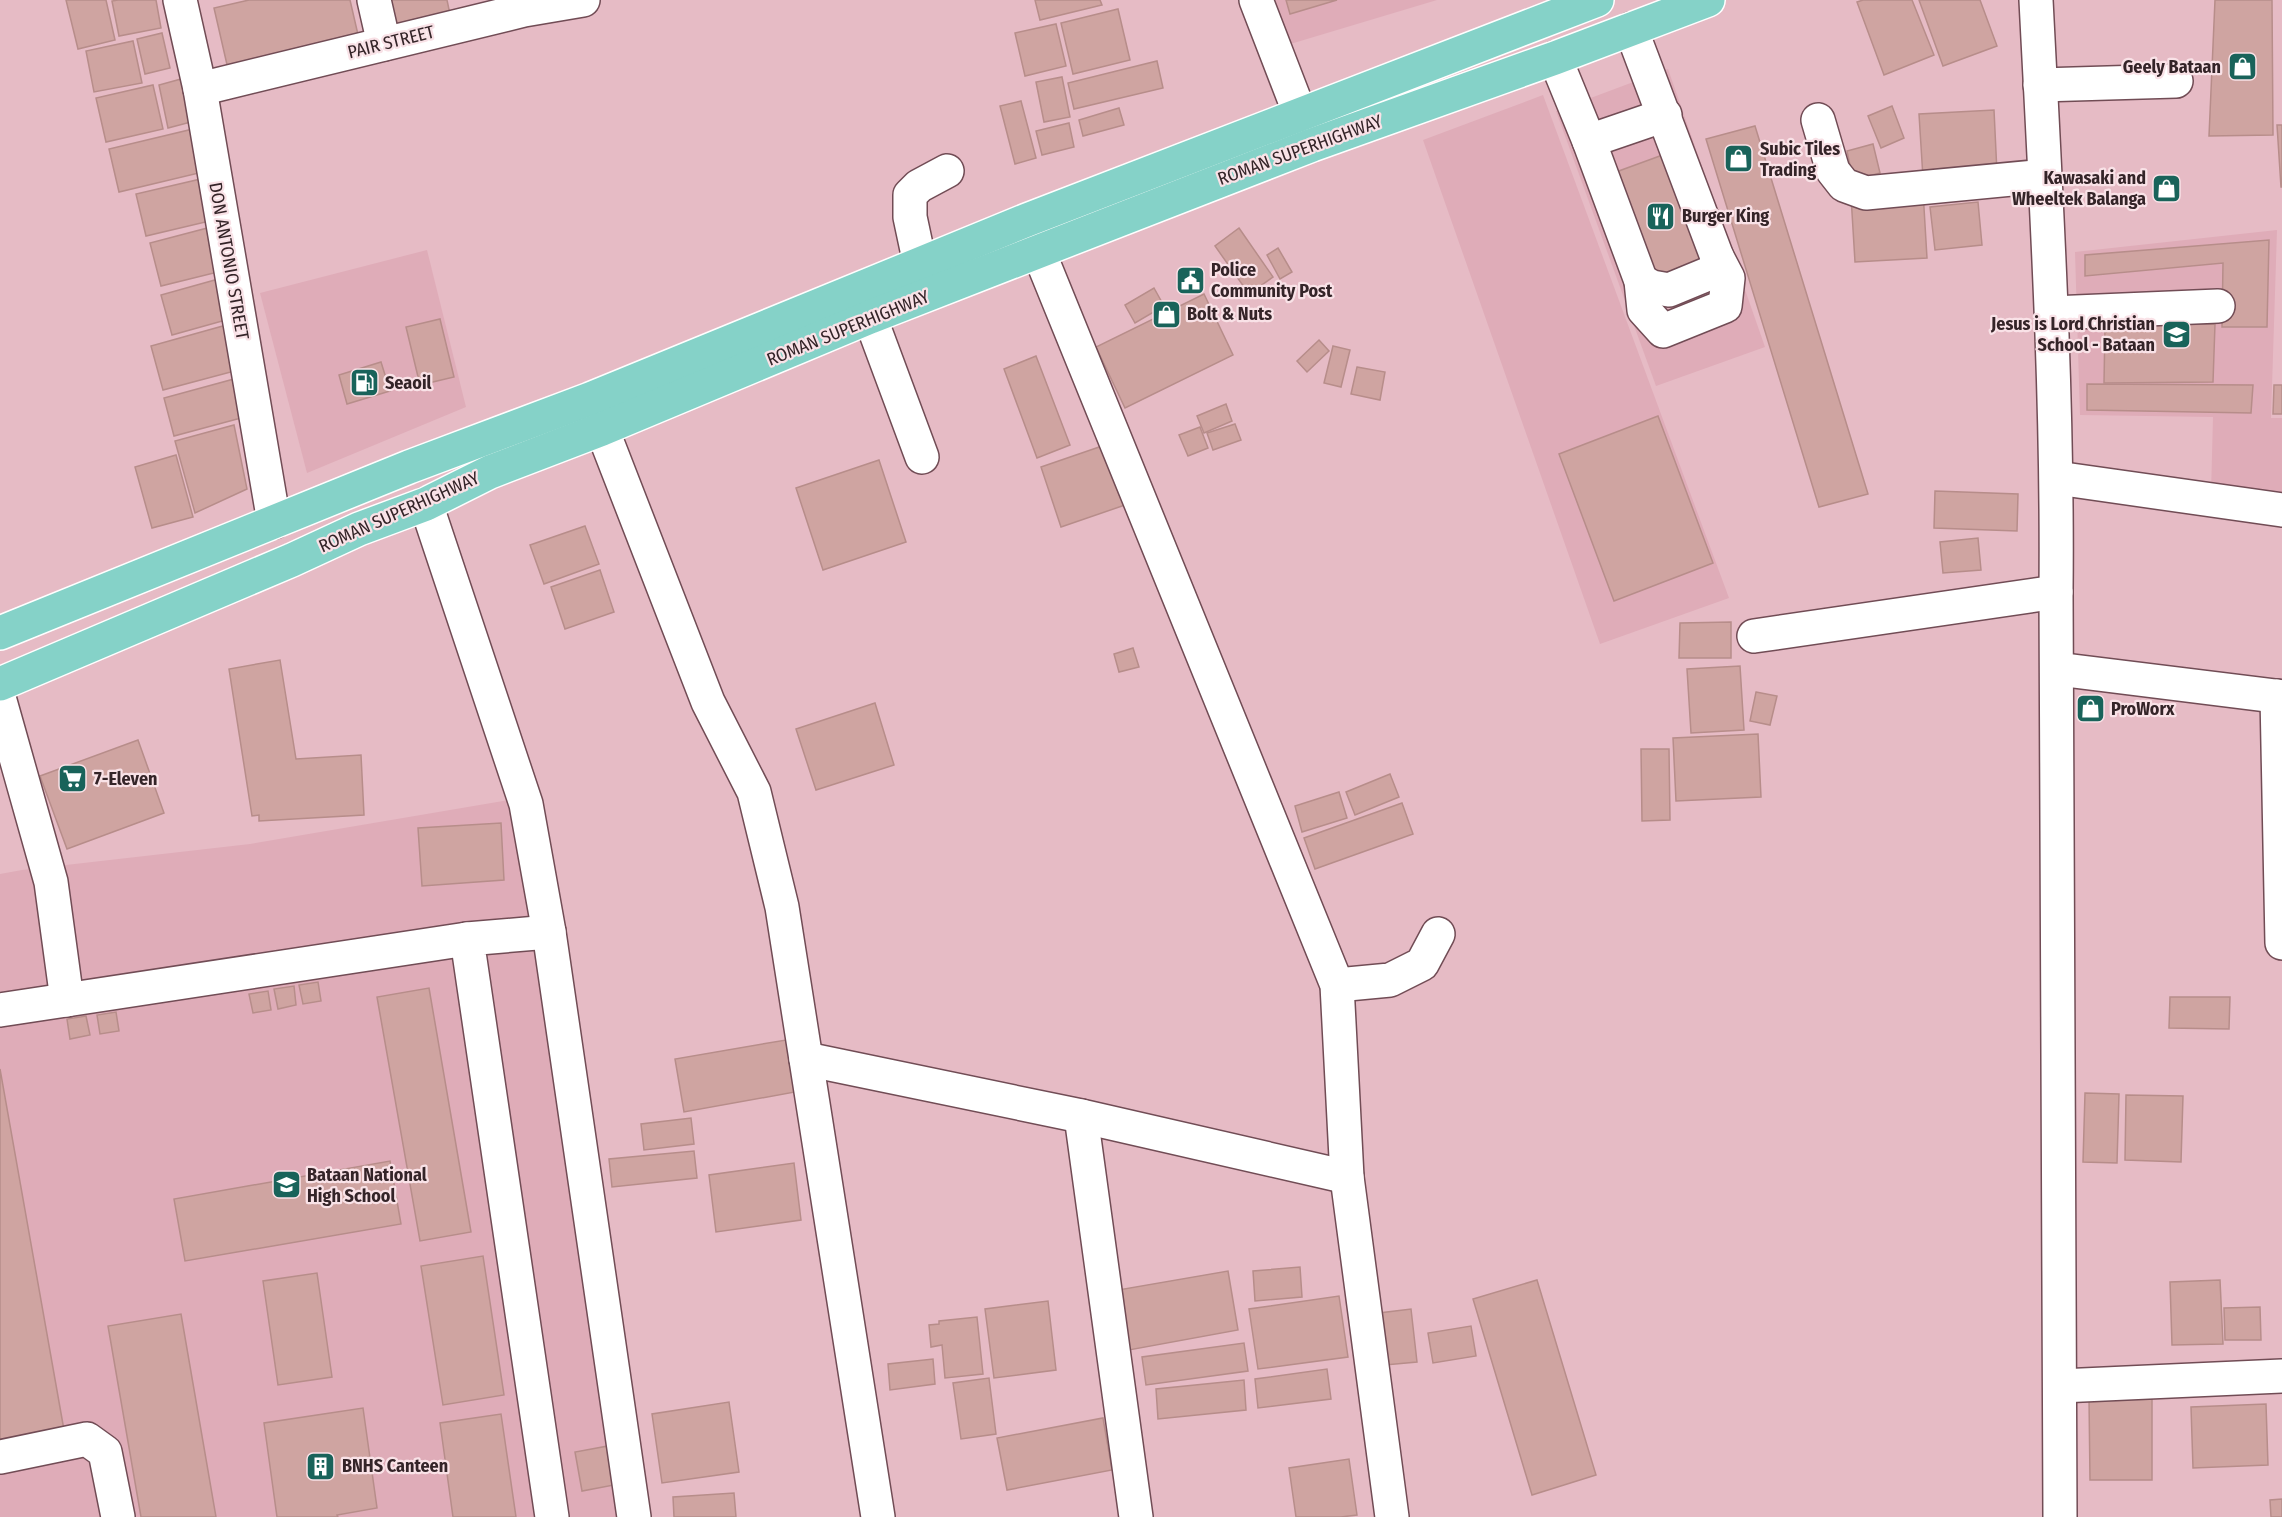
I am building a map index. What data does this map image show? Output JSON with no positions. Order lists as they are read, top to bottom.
{
  "streets": {
    "main road": ["ROMAN SUPERHIGHWAY"],
    "street": ["PAIR STREET", "DON ANTONIO STREET"]
  },
  "crossings": [
    ["PAIR STREET", "DON ANTONIO STREET"],
    ["ROMAN SUPERHIGHWAY", "DON ANTONIO STREET"]
  ],
  "places": {
    "shop": [
      "Geely Bataan",
      "Subic Tiles Trading",
      "Kawasaki and Wheeltek Balanga",
      "Bolt & Nuts",
      "ProWorx"
    ],
    "restaurant": ["Burger King"],
    "public building": ["Police Community Post"],
    "school or university": ["Jesus is Lord Christian School - Bataan", "Bataan National High School"],
    "fuel station": ["Seaoil"],
    "supermarket": ["7-Eleven"],
    "building": ["BNHS Canteen"]
  }
}
